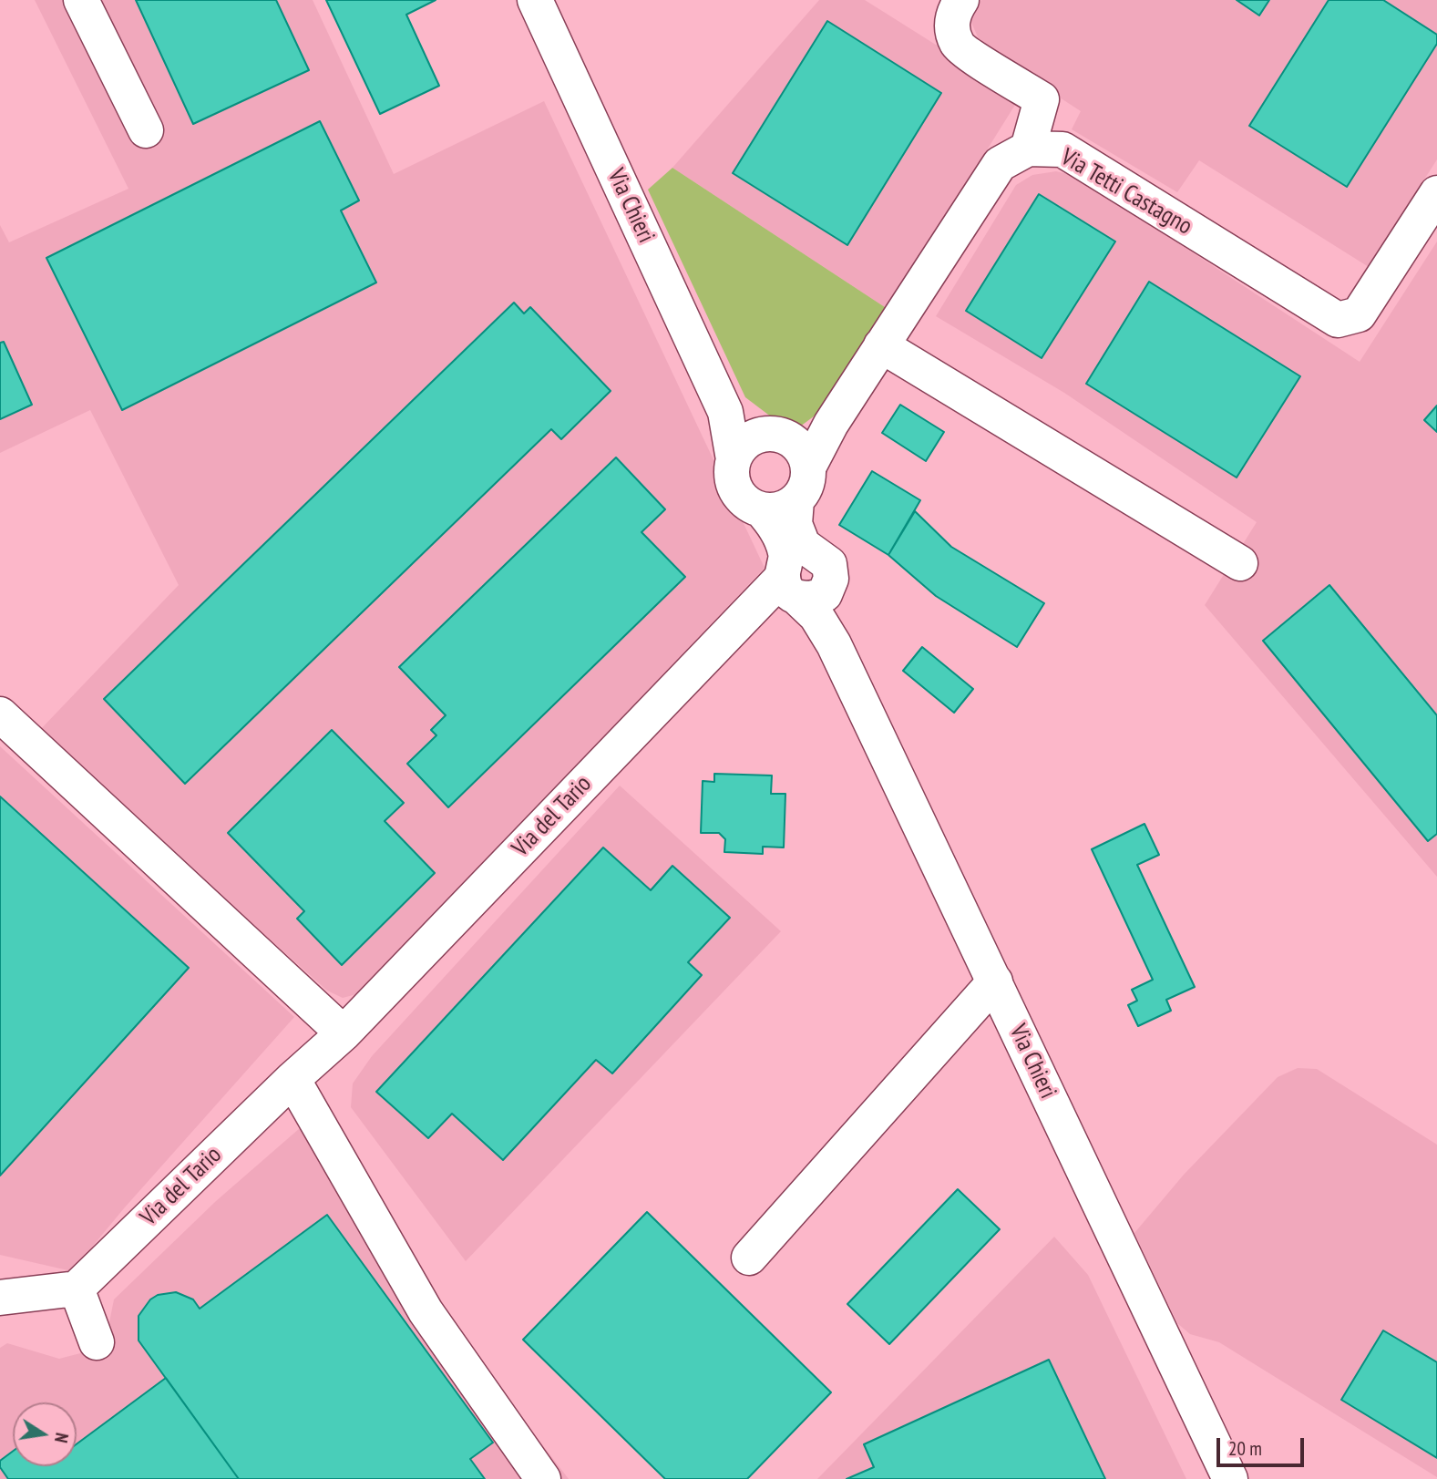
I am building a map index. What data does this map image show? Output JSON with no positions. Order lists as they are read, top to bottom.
{
  "streets": {
    "street": ["Via Tetti Castagno", "Via Chieri", "Via del Tario"]
  },
  "crossings": [
    ["Via Tetti Castagno", "Via Chieri"],
    ["Via Chieri", "Via del Tario"]
  ],
  "scale_bar": "20 m",
  "north": "right"
}
